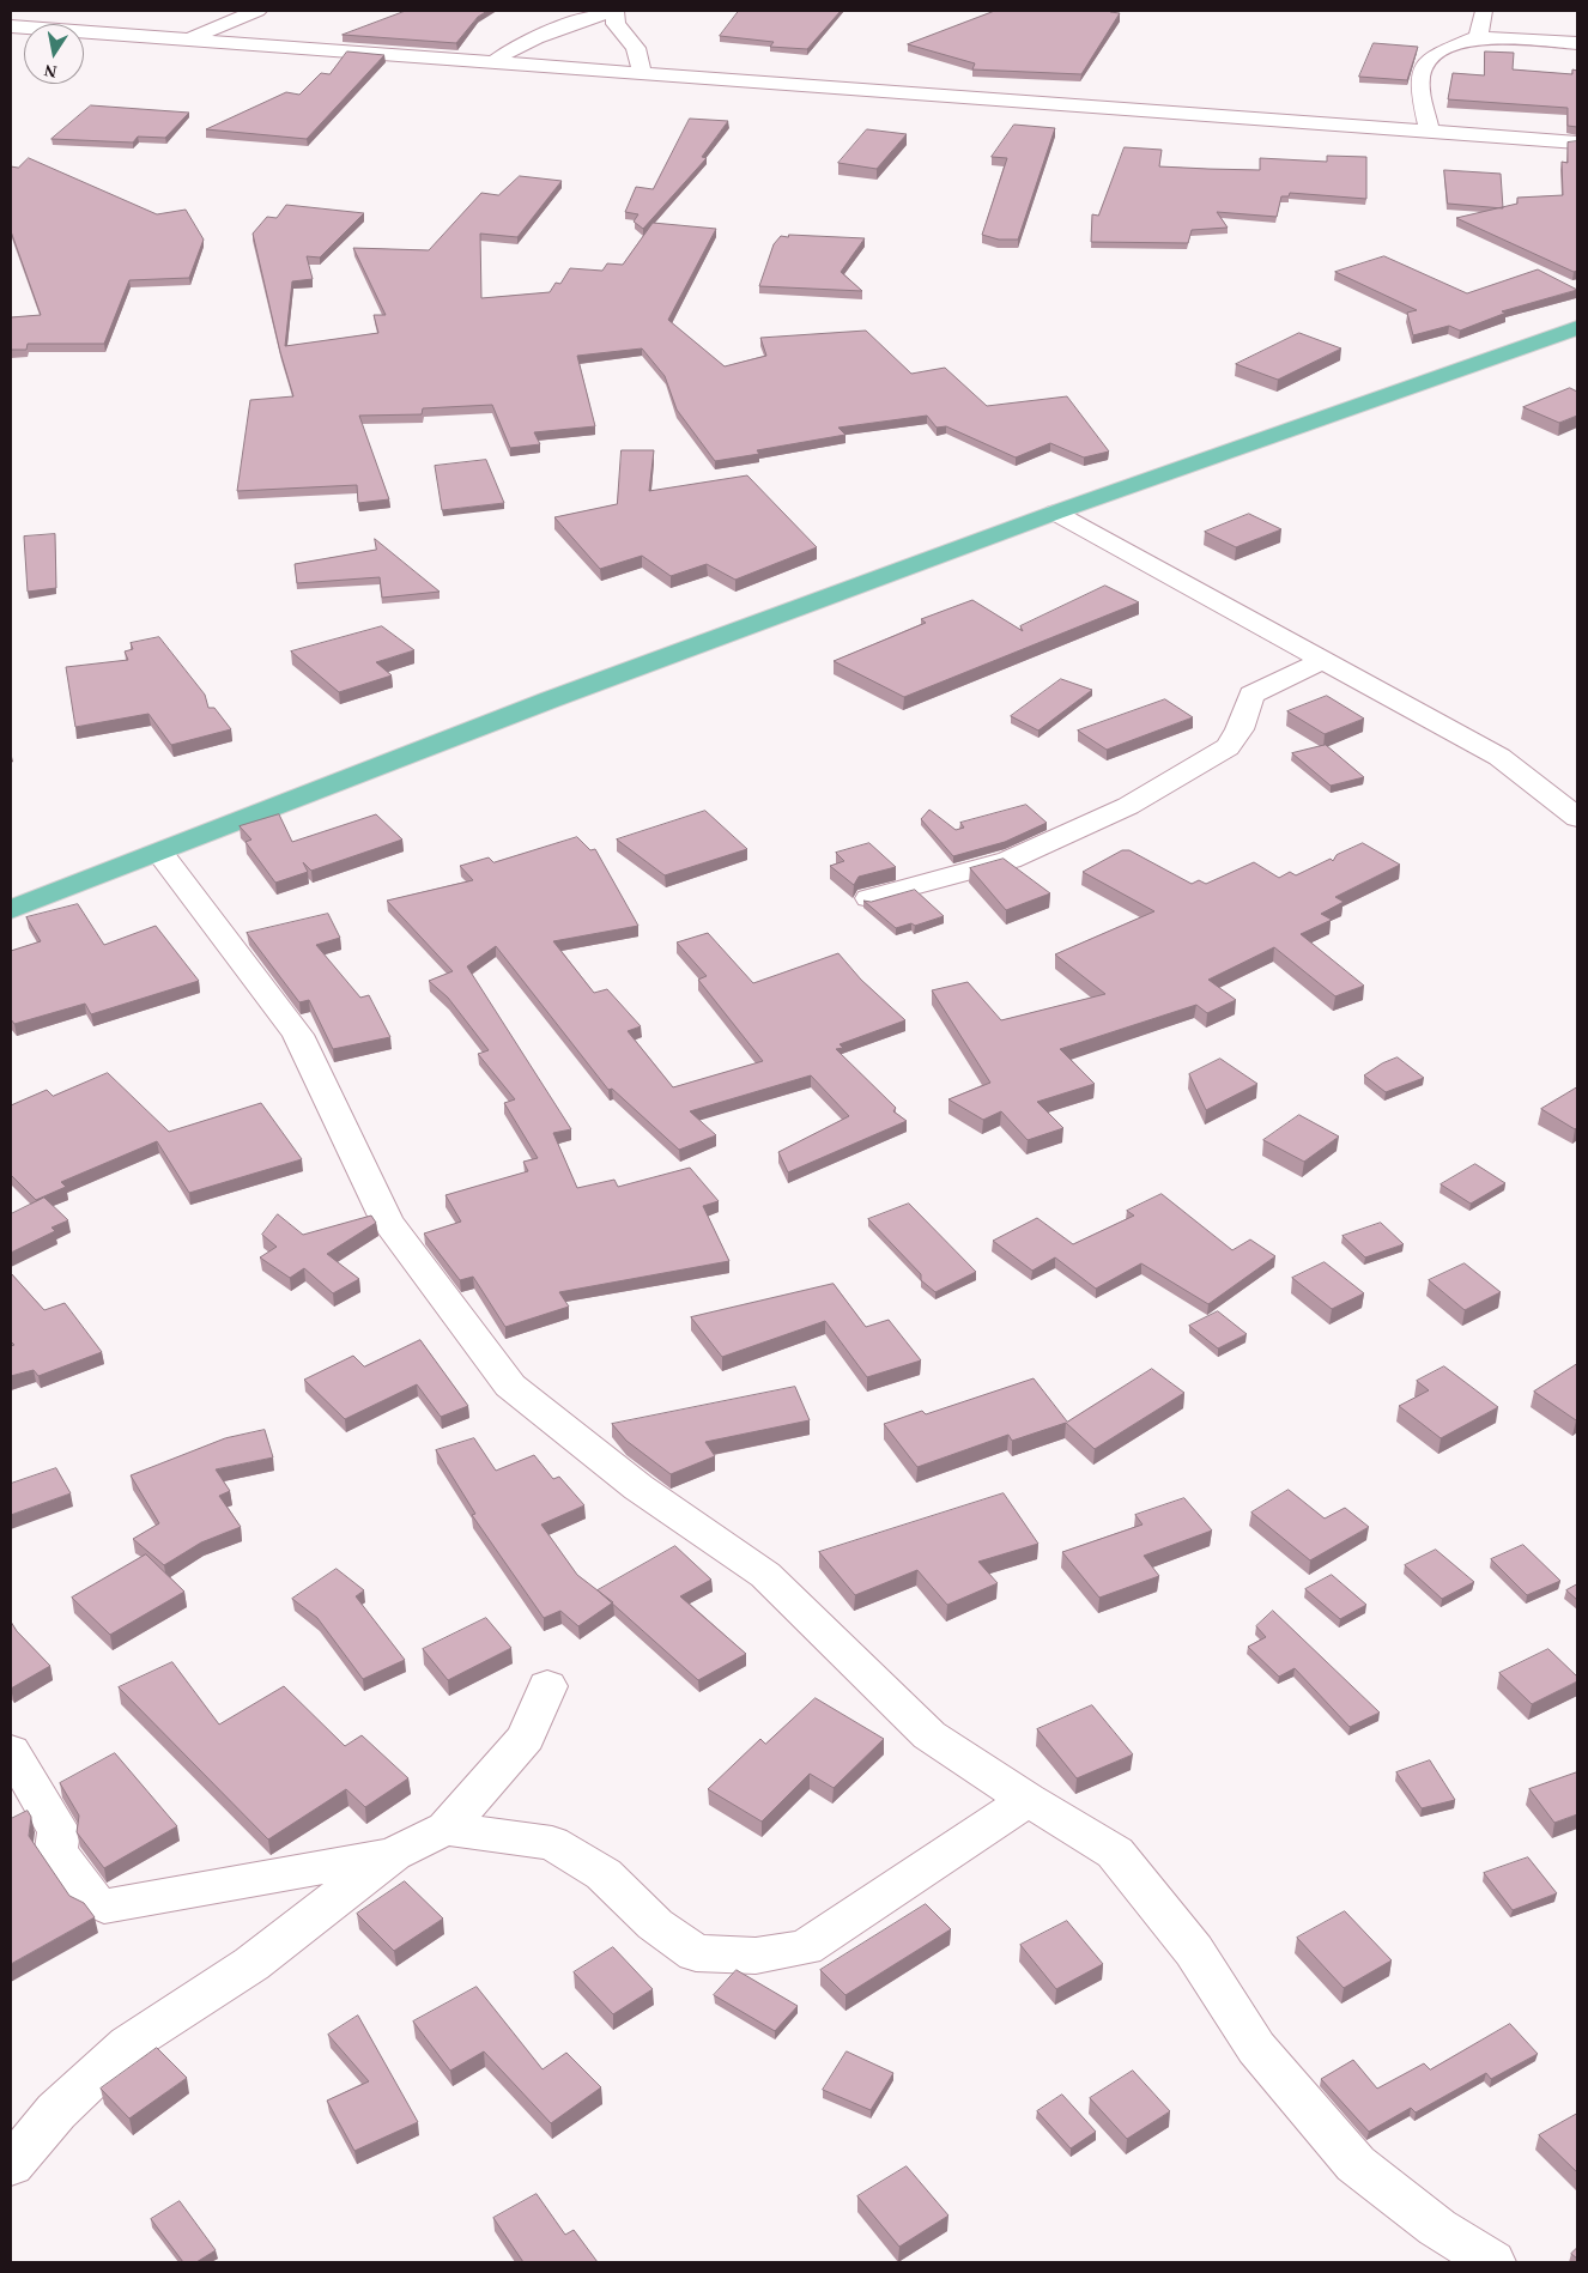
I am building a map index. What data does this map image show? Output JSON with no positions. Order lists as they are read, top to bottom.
{
  "north": "bottom"
}
